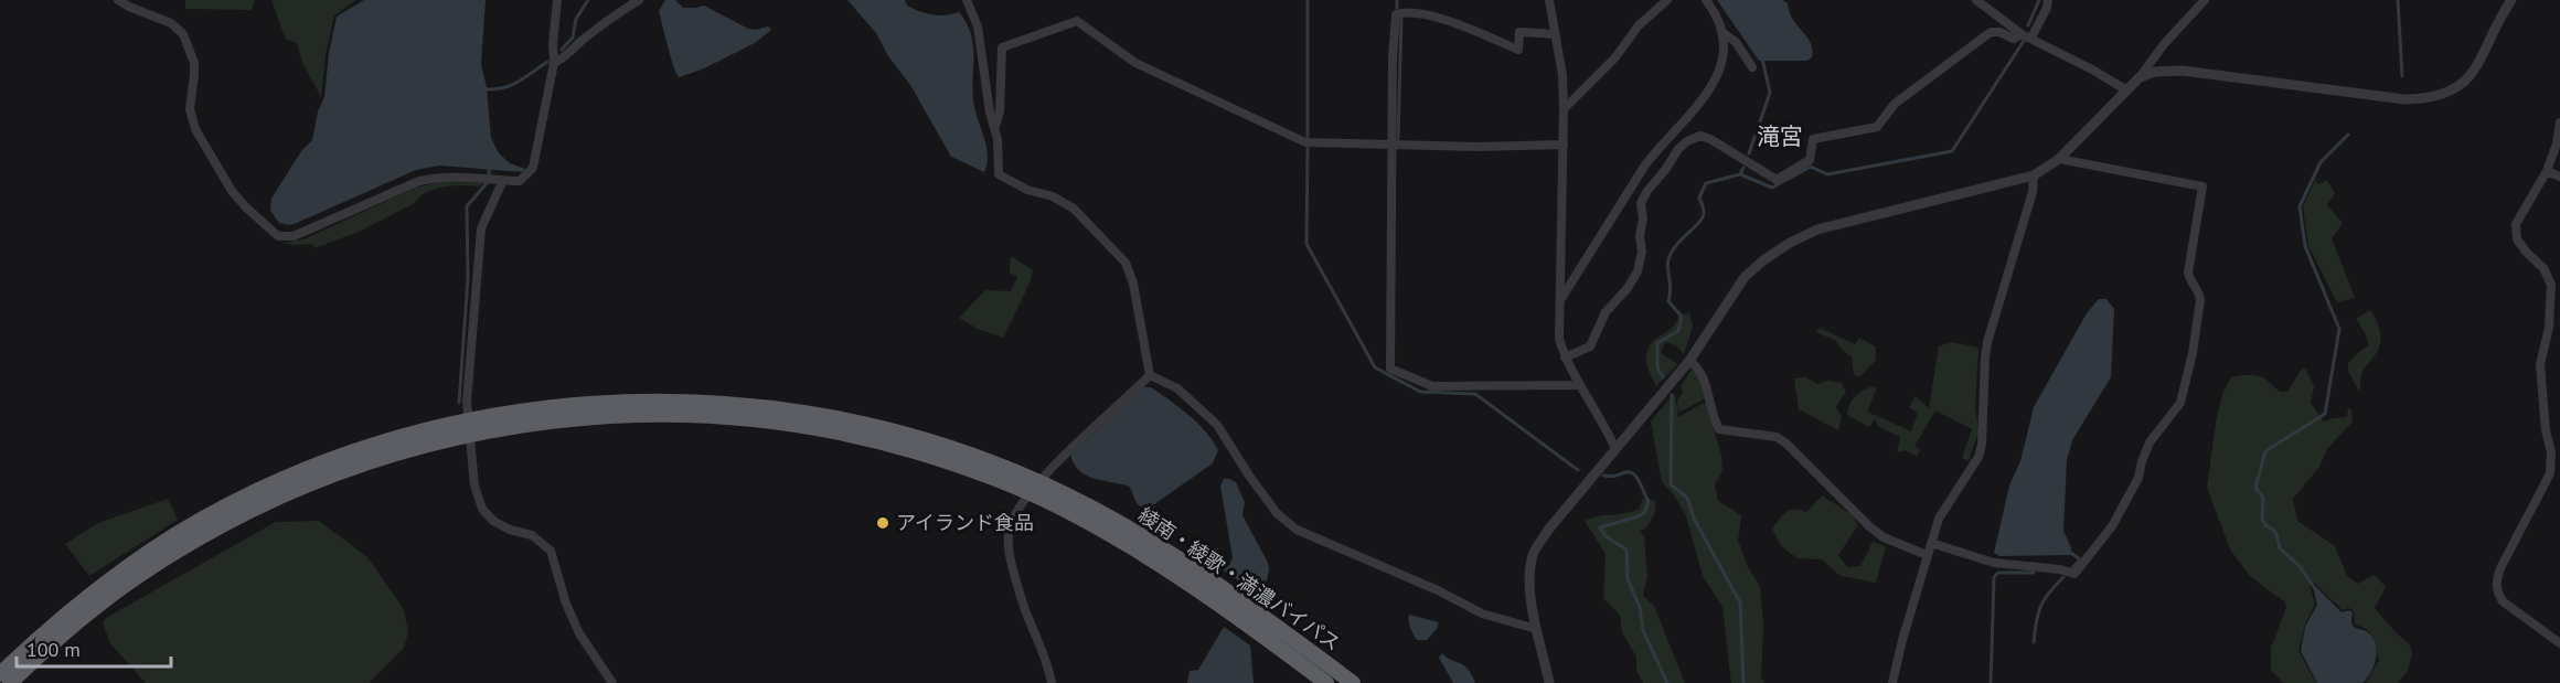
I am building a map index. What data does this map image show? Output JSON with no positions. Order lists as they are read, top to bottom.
{
  "streets": {
    "highway": ["綾南・綾歌・満濃バイパス"]
  },
  "districts": ["滝宮"],
  "places": ["アイランド食品"],
  "scale_bar": "100 m"
}
